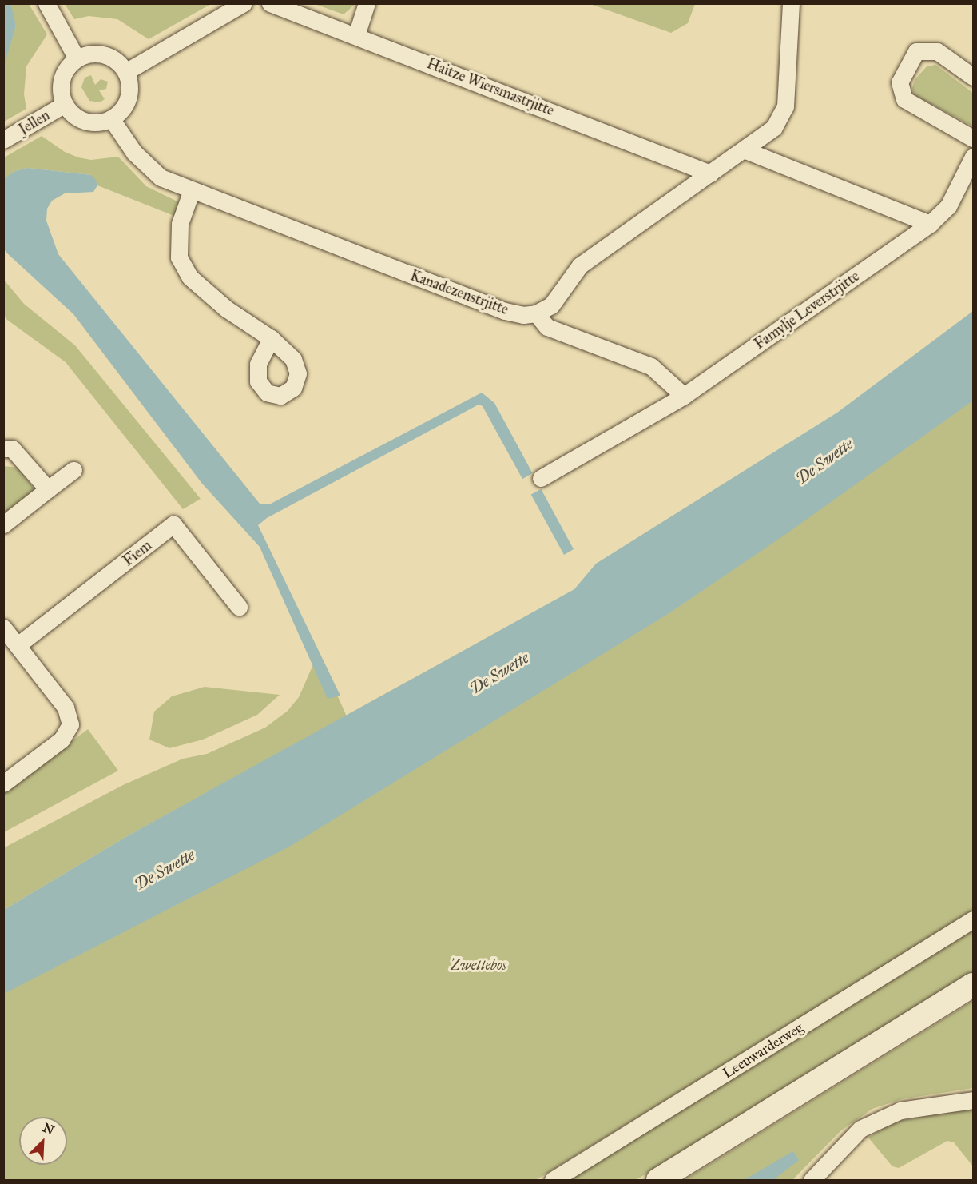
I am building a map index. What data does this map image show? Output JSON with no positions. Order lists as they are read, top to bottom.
{
  "streets": {
    "street": [
      "Haitze Wiersmastrjitte",
      "Jellen",
      "Kanadezenstrjitte",
      "Famylje Leverstrjitte",
      "Fiem",
      "Leeuwarderweg"
    ]
  },
  "crossings": [
    ["Jellen", "Kanadezenstrjitte"]
  ],
  "water": ["De Swette"],
  "parks": ["Zwettebos"],
  "north": "top right"
}
